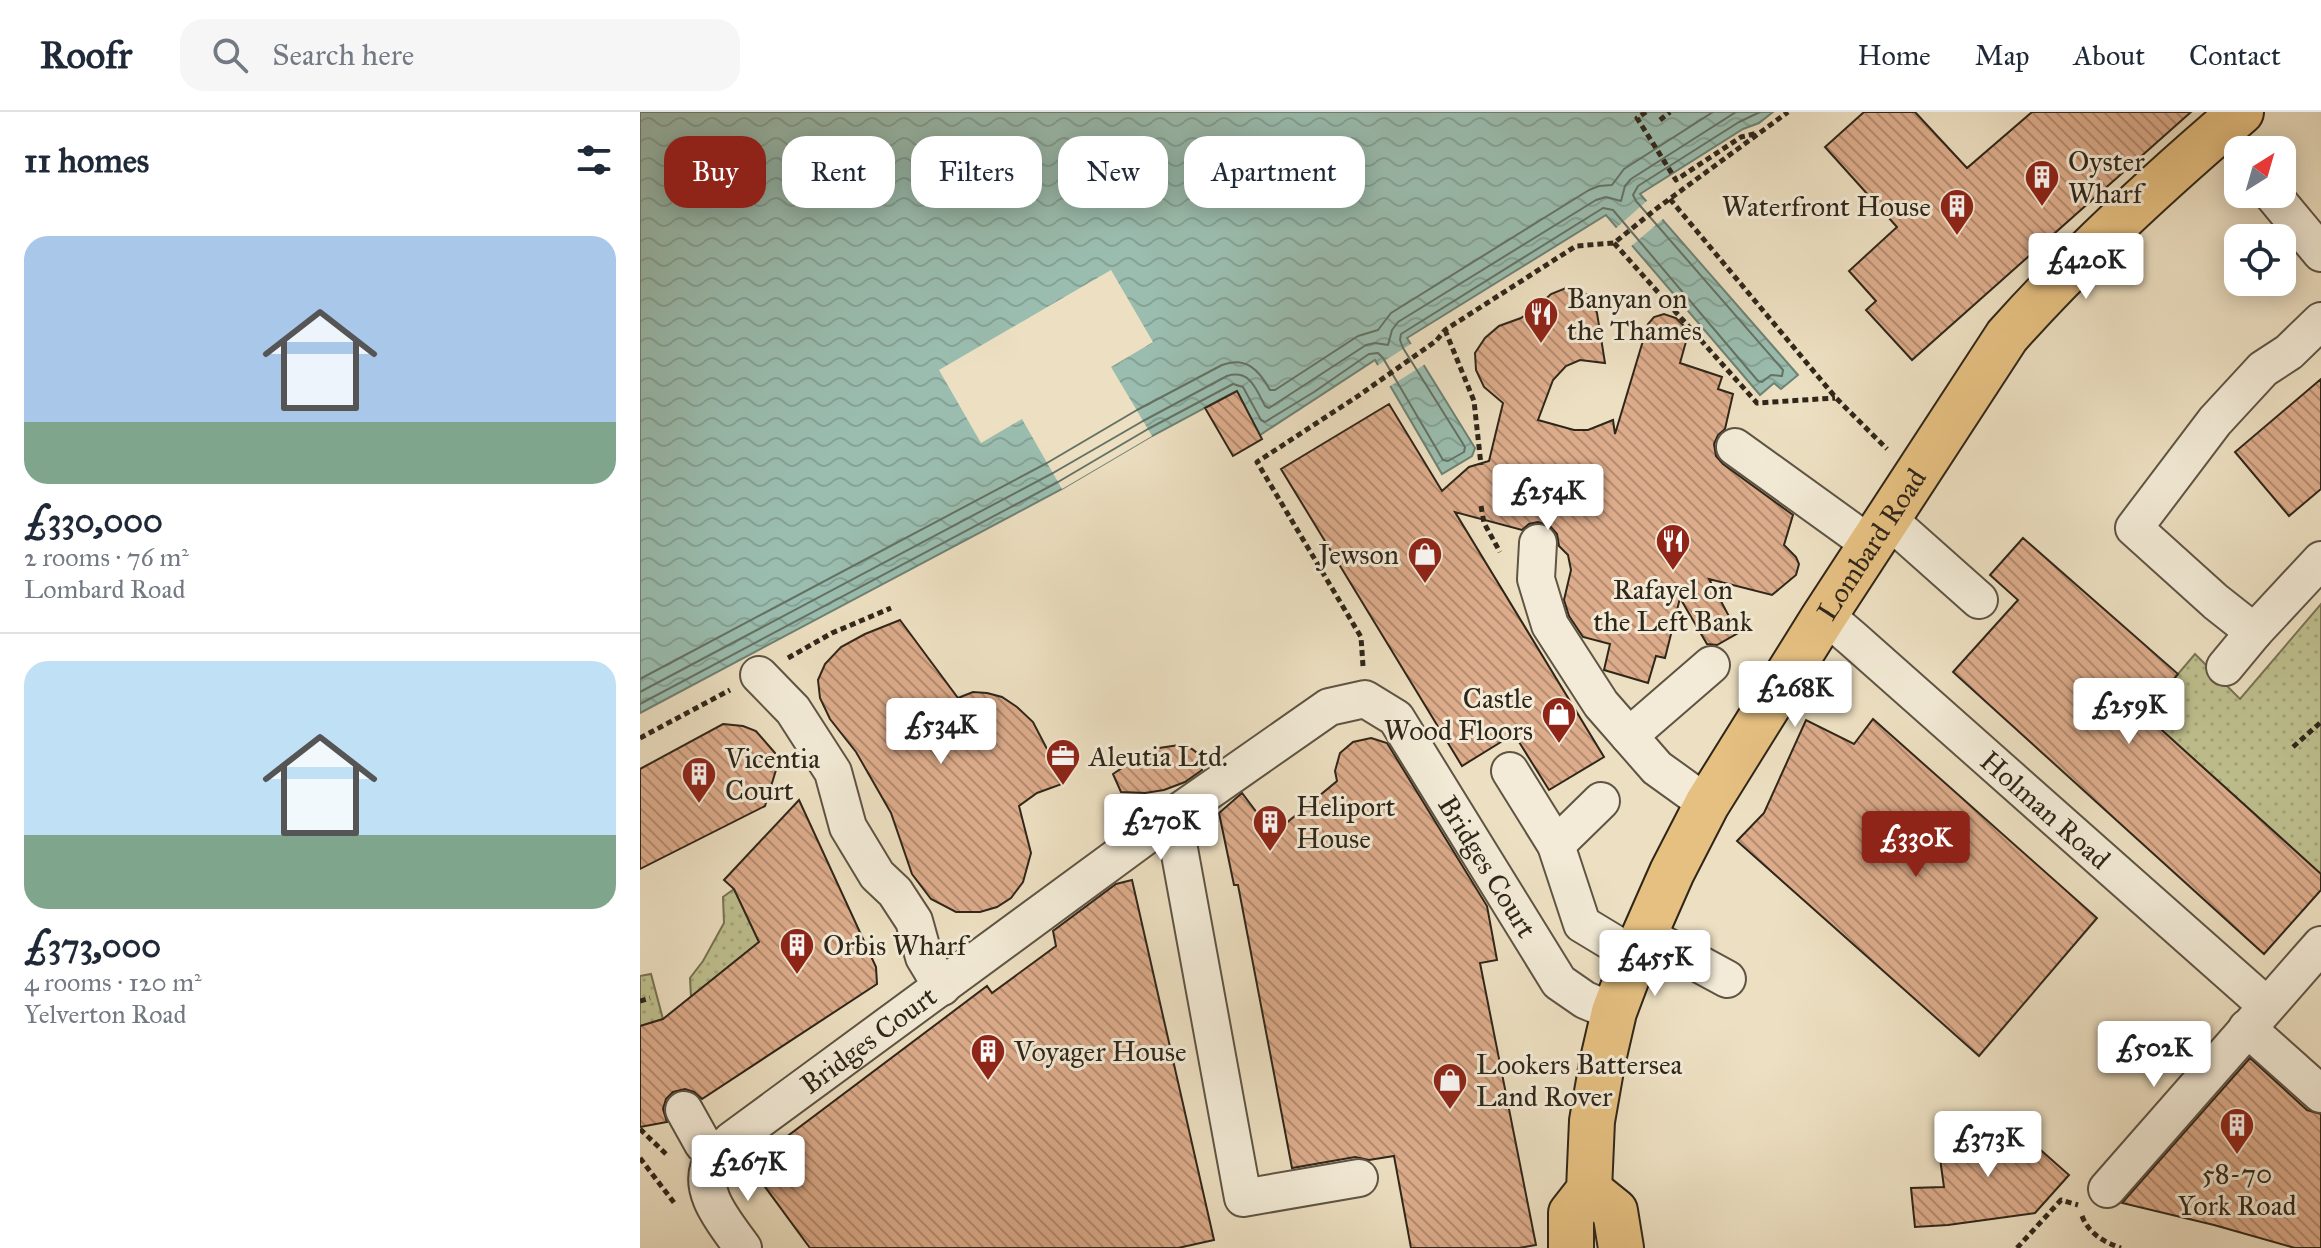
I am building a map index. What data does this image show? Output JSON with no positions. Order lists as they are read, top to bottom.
{
  "streets": {
    "main road": ["Lombard Road"],
    "street": ["Holman Road", "Bridges Court"]
  },
  "crossings": [
    ["Lombard Road", "Holman Road"],
    ["Lombard Road", "Bridges Court"]
  ],
  "places": {
    "building": [
      "Oyster Wharf",
      "Waterfront House",
      "Vicentia Court",
      "Heliport House",
      "Orbis Wharf",
      "Voyager House",
      "58-70 York Road"
    ],
    "restaurant": ["Banyan on the Thames", "Rafayel on the Left Bank"],
    "shop": ["Jewson", "Castle Wood Floors", "Lookers Battersea Land Rover"],
    "office": ["Aleutia Ltd."]
  },
  "north": "top right",
  "page": {
    "header": "Roofr",
    "search": "Search here",
    "nav": [
      "Home",
      "Map",
      "About",
      "Contact"
    ],
    "heading": "11 homes",
    "chip": [
      "Buy",
      "Rent",
      "Filters",
      "New",
      "Apartment"
    ],
    "list": [
      {
        "name": "£330,000",
        "note": "2 rooms · 76 m² · Lombard Road"
      },
      {
        "name": "£373,000",
        "note": "4 rooms · 120 m² · Yelverton Road"
      }
    ],
    "price": [
      "£420K",
      "£254K",
      "£268K",
      "£259K",
      "£534K",
      "£270K",
      "£330K",
      "£455K",
      "£502K",
      "£373K",
      "£267K"
    ]
  }
}
